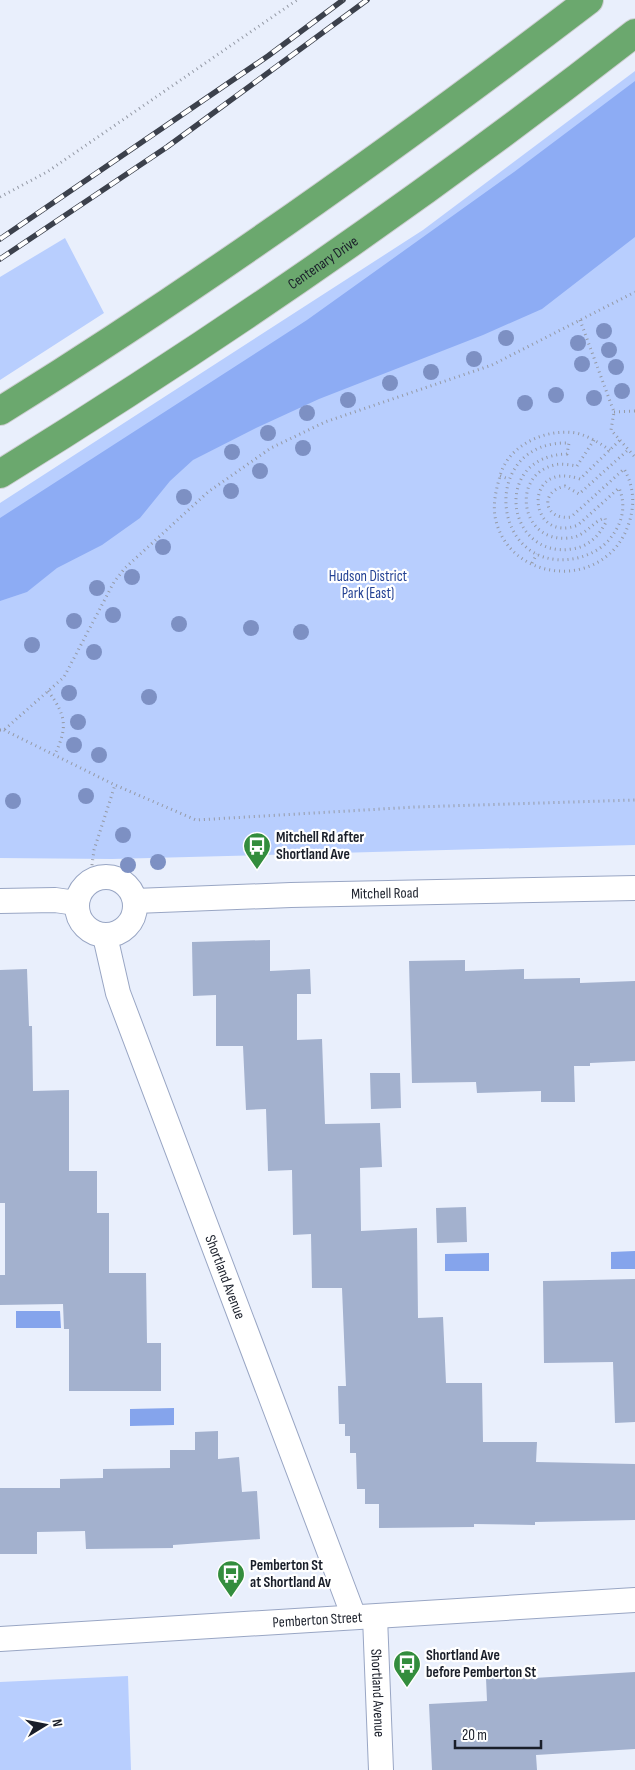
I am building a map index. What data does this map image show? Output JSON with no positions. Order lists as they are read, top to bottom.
{
  "streets": {
    "highway": ["Centenary Drive"],
    "street": ["Mitchell Road", "Shortland Avenue", "Pemberton Street"]
  },
  "crossings": [
    ["Mitchell Road", "Shortland Avenue"],
    ["Shortland Avenue", "Pemberton Street"]
  ],
  "parks": ["Hudson District Park (East)"],
  "places": {
    "bus stop": ["Mitchell Rd after Shortland Ave", "Pemberton St at Shortland Av", "Shortland Ave before Pemberton St"]
  },
  "scale_bar": "20 m",
  "north": "right"
}
